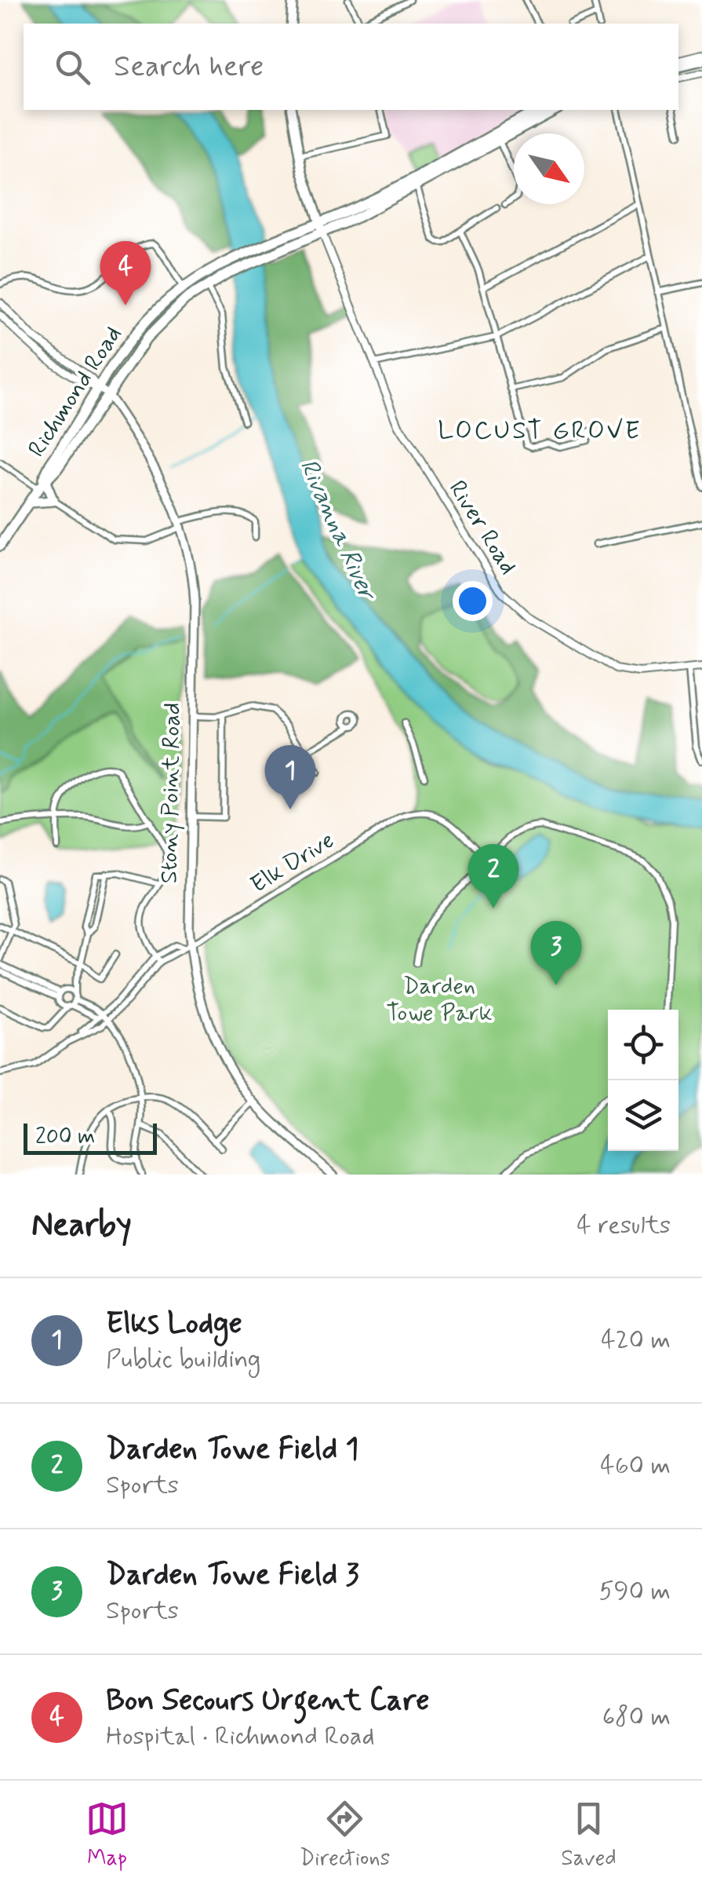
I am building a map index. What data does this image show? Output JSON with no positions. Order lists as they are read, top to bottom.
{
  "streets": {
    "highway": ["Richmond Road"],
    "main road": ["Stony Point Road"],
    "street": ["River Road", "Elk Drive"]
  },
  "crossings": [
    ["Richmond Road", "River Road"],
    ["Richmond Road", "Stony Point Road"],
    ["Stony Point Road", "Elk Drive"]
  ],
  "districts": ["LOCUST GROVE"],
  "water": ["Rivanna River"],
  "parks": ["Darden Towe Park"],
  "scale_bar": "200 m",
  "north": "bottom right",
  "page": {
    "search": "Search here",
    "pins": [
      "4",
      "1",
      "2",
      "3"
    ],
    "scale": "200 m",
    "heading": ["Nearby", "4 results"],
    "list": [
      {
        "mark": "1",
        "name": "Elks Lodge",
        "note": "Public building",
        "value": "420 m"
      },
      {
        "mark": "2",
        "name": "Darden Towe Field 1",
        "note": "Sports",
        "value": "460 m"
      },
      {
        "mark": "3",
        "name": "Darden Towe Field 3",
        "note": "Sports",
        "value": "590 m"
      },
      {
        "mark": "4",
        "name": "Bon Secours Urgent Care",
        "note": "Hospital · Richmond Road",
        "value": "680 m"
      }
    ],
    "nav": ["Map", "Directions", "Saved"]
  }
}
